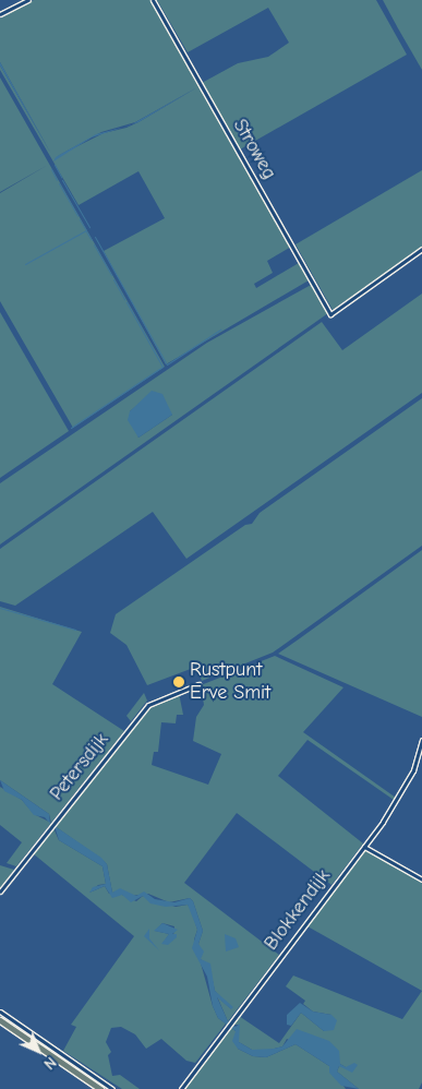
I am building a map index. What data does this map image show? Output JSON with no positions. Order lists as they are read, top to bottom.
{
  "streets": {
    "street": ["Stroweg", "Petersdijk", "Blokkendijk"]
  },
  "places": ["Rustpunt Erve Smit"],
  "north": "bottom right"
}
